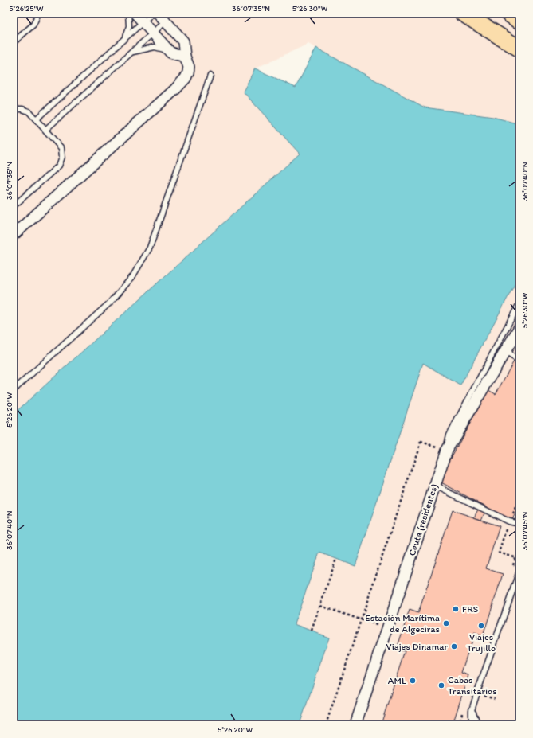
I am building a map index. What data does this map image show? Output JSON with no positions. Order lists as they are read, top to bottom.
{
  "streets": {
    "street": ["Ceuta (residentes)"]
  },
  "places": [
    "FRS",
    "Estación Marítima de Algeciras",
    "Viajes Trujillo",
    "Viajes Dinamar",
    "AML",
    "Cabas Transitarios"
  ],
  "coordinates": [
    "5°26'25\"W",
    "36°07'35\"N",
    "5°26'30\"W",
    "36°07'40\"N",
    "5°26'20\"W",
    "36°07'45\"N"
  ]
}
